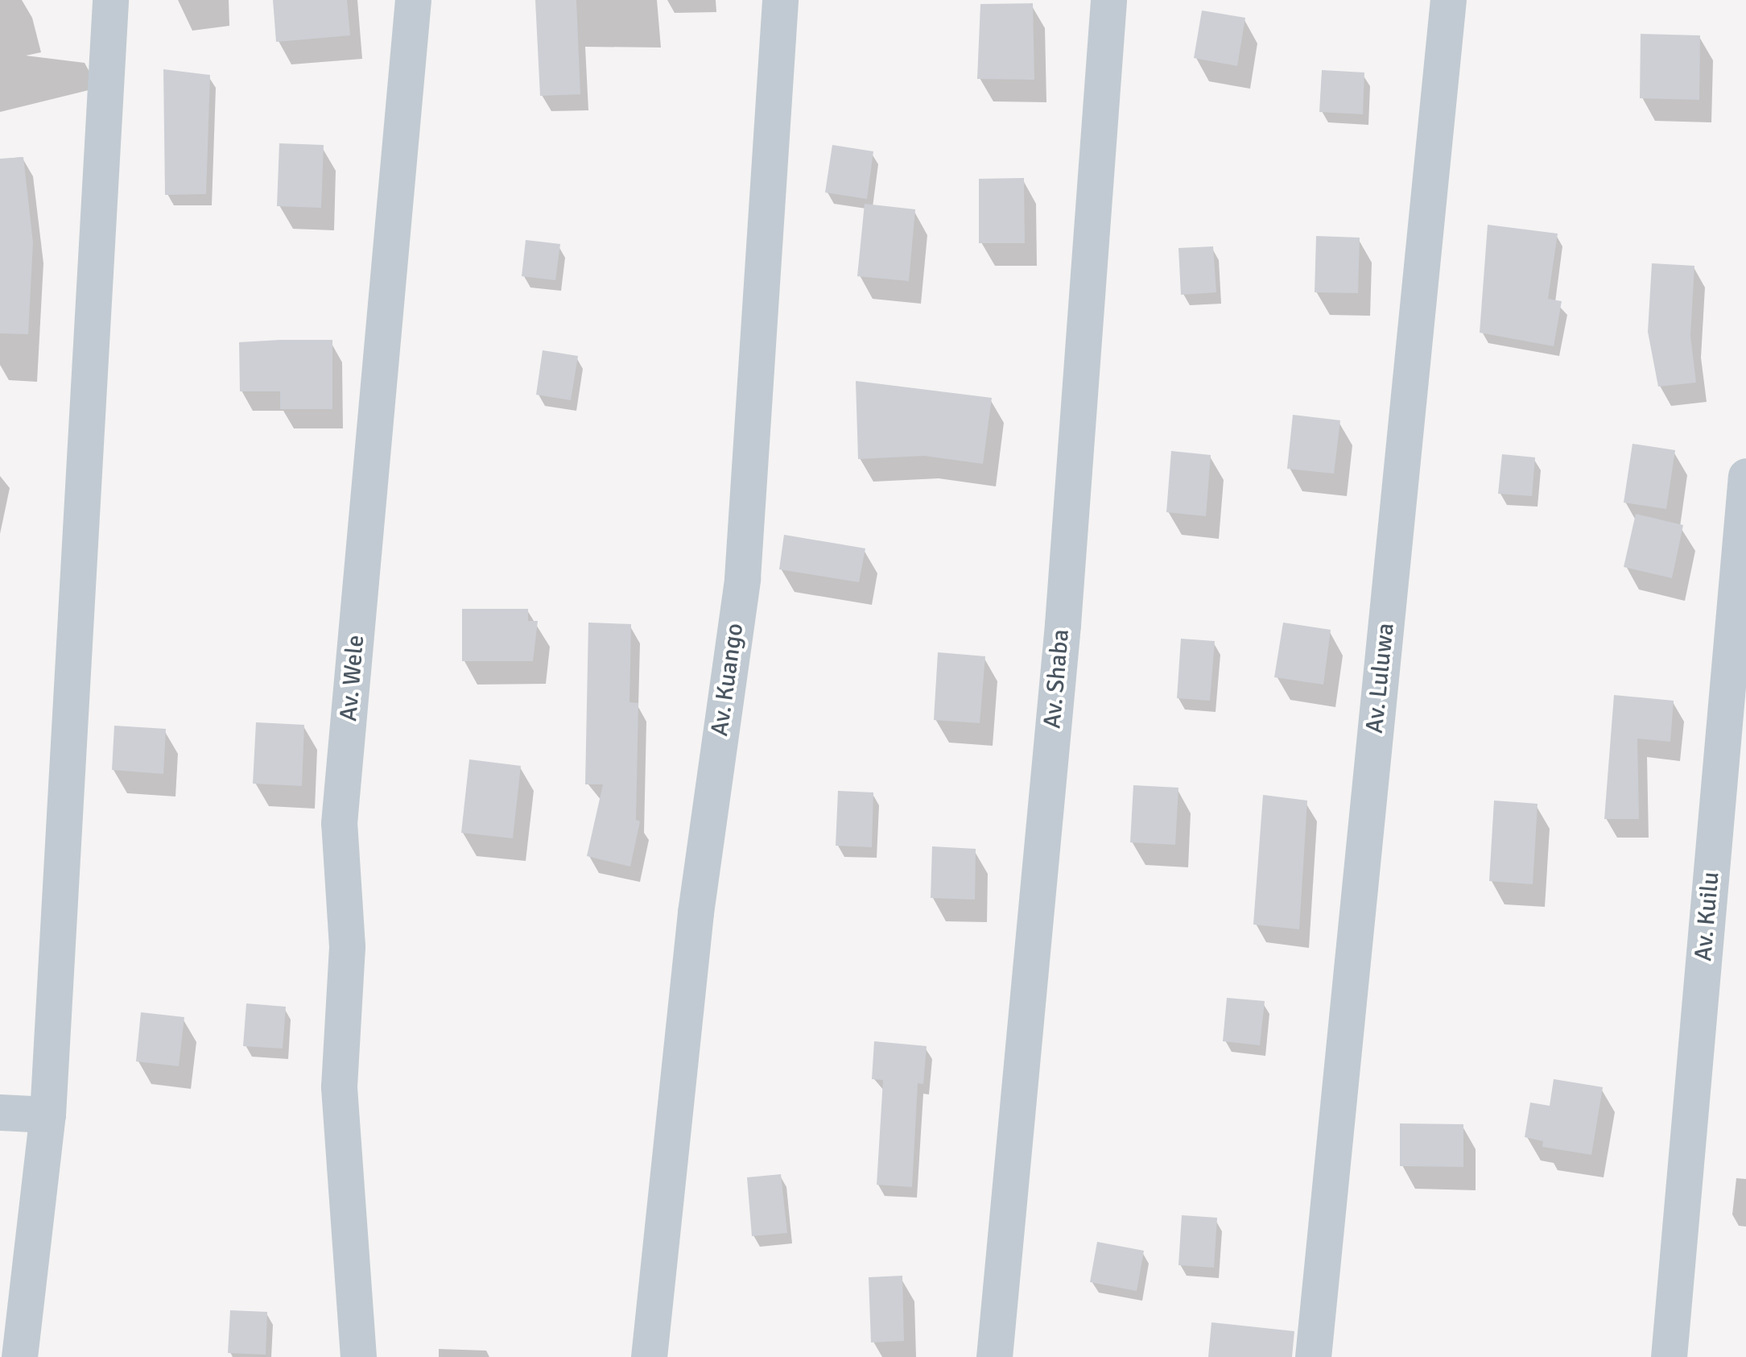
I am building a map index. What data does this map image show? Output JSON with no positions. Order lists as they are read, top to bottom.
{
  "streets": {
    "street": [
      "Av. Wele",
      "Av. Luluwa",
      "Av. Shaba",
      "Av. Kuango",
      "Av. Kuilu"
    ]
  }
}
